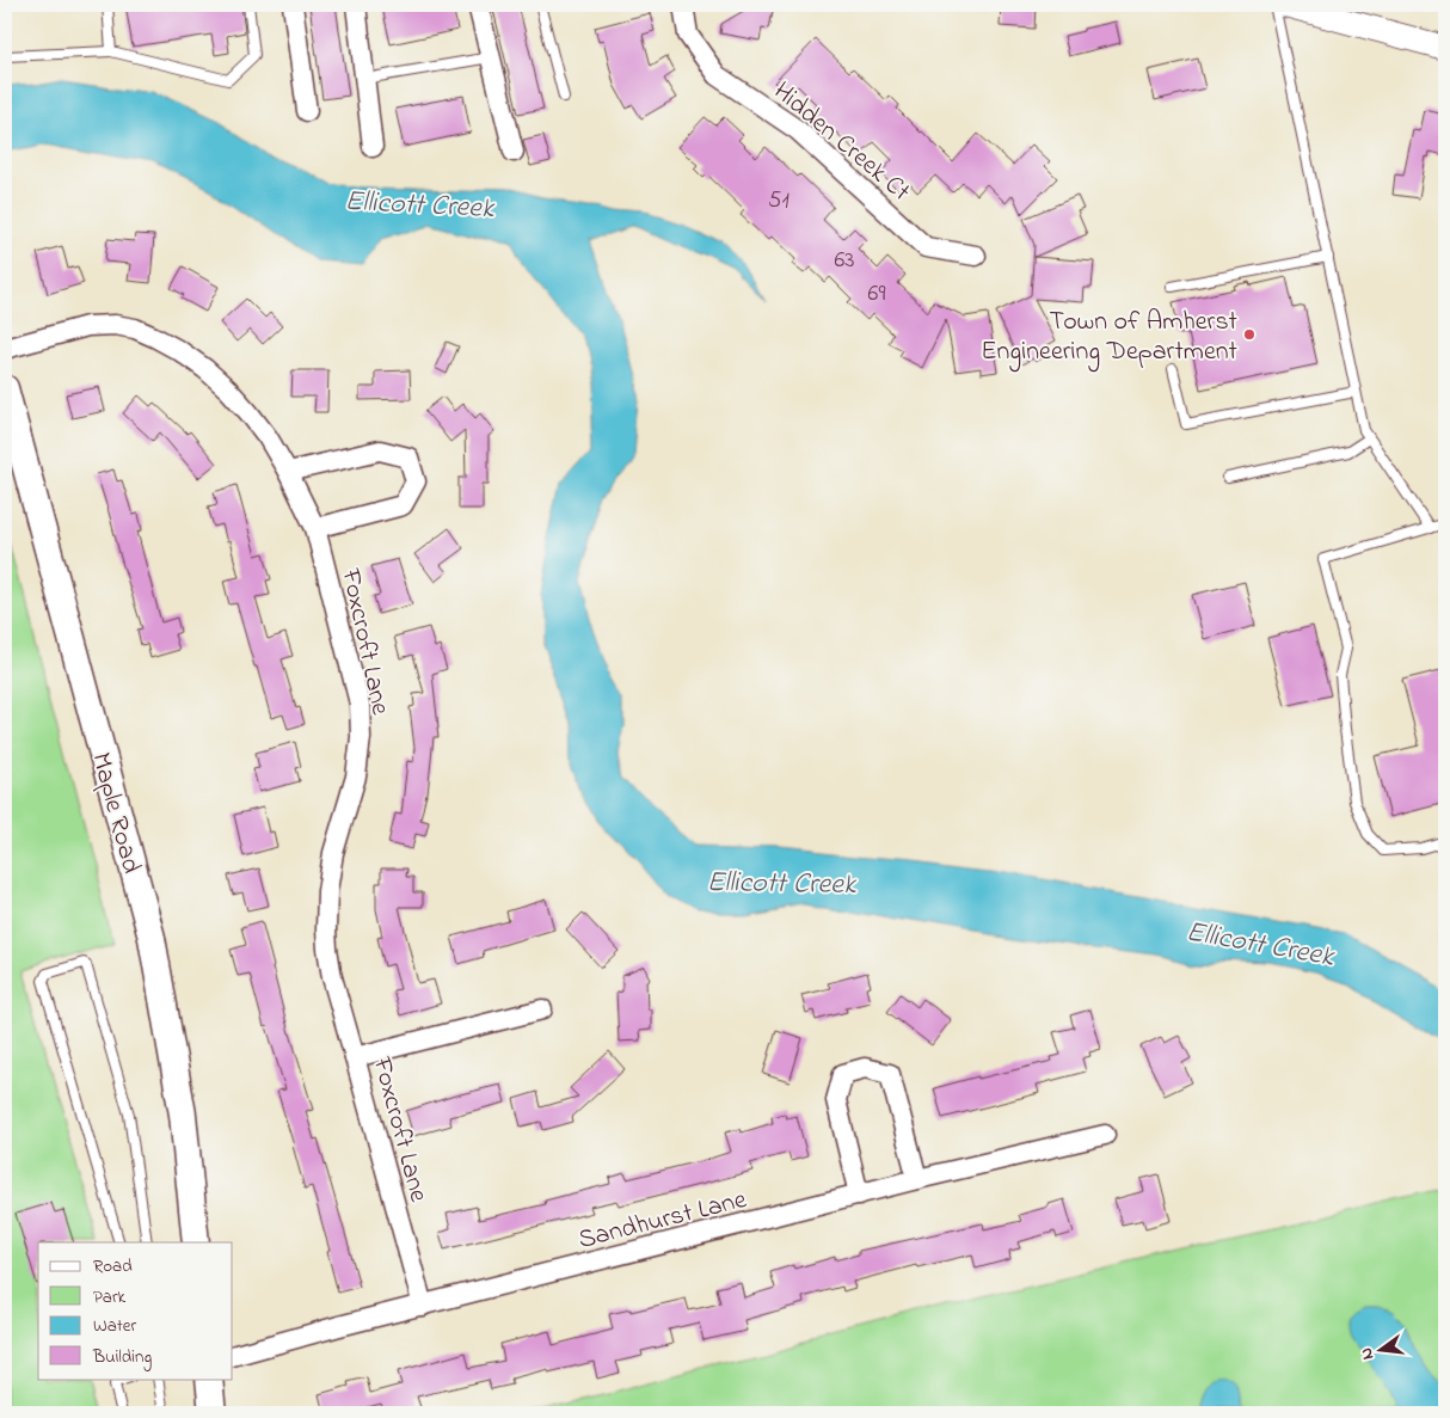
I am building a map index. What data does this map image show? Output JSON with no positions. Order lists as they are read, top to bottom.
{
  "streets": {
    "main road": ["Maple Road"],
    "street": ["Hidden Creek Ct", "Foxcroft Lane", "Sandhurst Lane"]
  },
  "crossings": [
    ["Foxcroft Lane", "Sandhurst Lane"]
  ],
  "water": ["Ellicott Creek"],
  "places": ["Town of Amherst Engineering Department"],
  "house_numbers": ["51", "63", "69"],
  "legend": [
    "Road",
    "Park",
    "Water",
    "Building"
  ],
  "north": "left"
}
